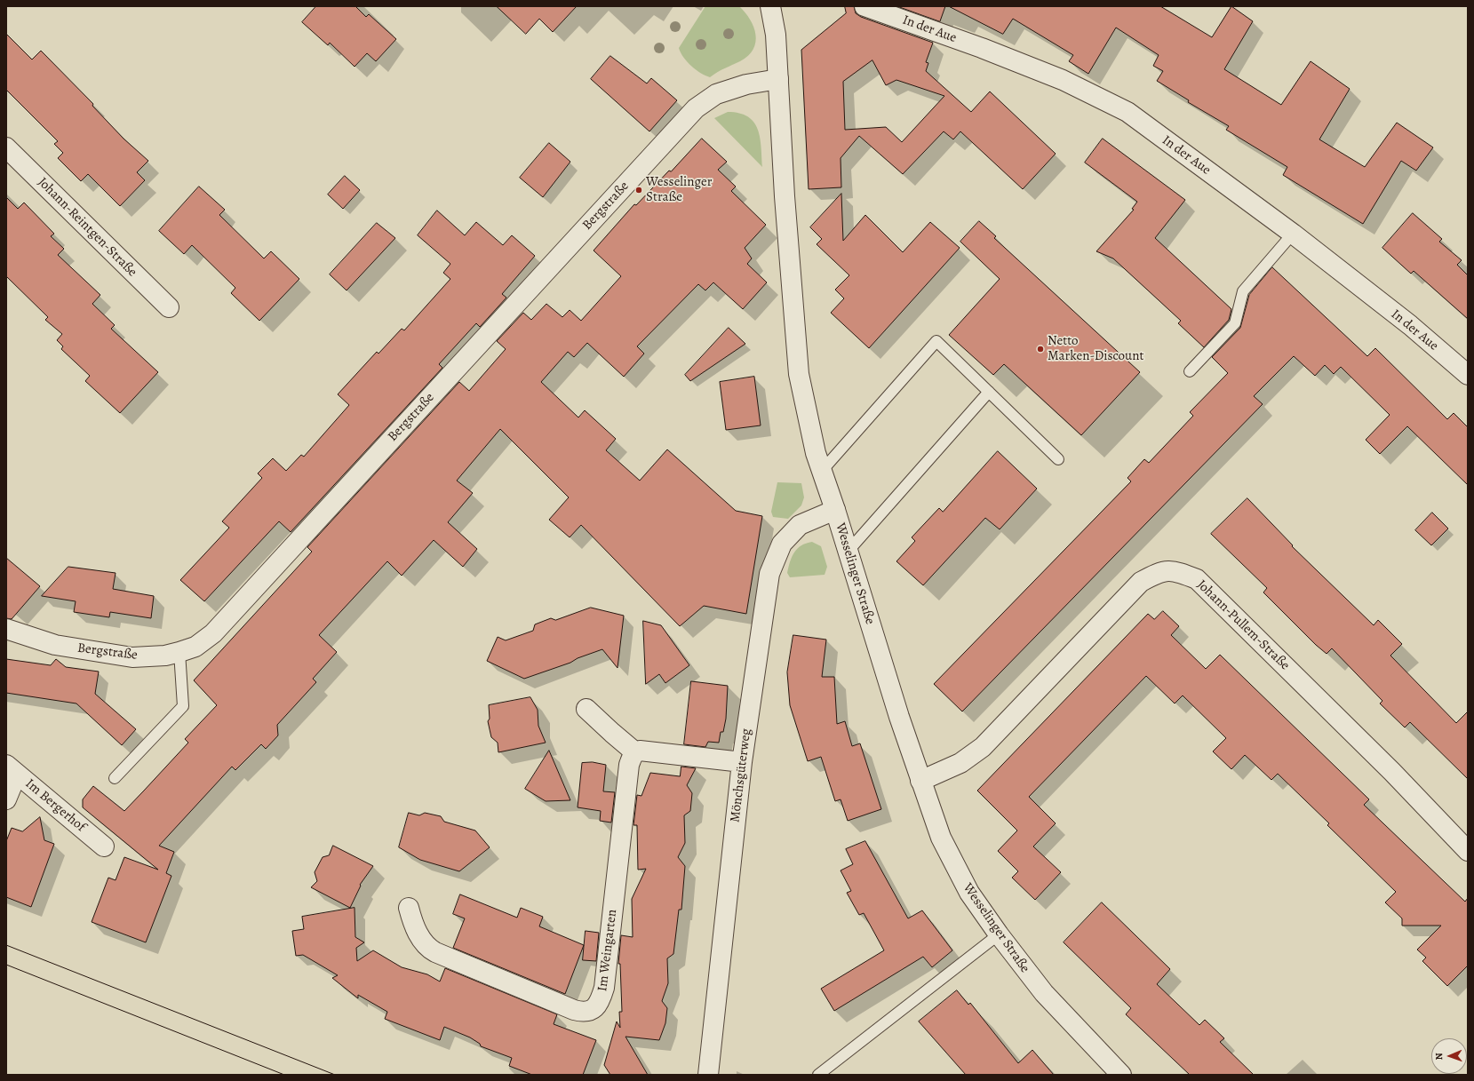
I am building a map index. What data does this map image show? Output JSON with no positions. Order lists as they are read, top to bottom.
{
  "streets": {
    "street": [
      "In der Aue",
      "Bergstraße",
      "Johann-Reintgen-Straße",
      "Wesselinger Straße",
      "Johann-Pullem-Straße",
      "Mönchsgüterweg",
      "Im Bergerhof",
      "Im Weingarten"
    ]
  },
  "crossings": [
    ["Bergstraße", "Wesselinger Straße"],
    ["Wesselinger Straße", "Johann-Pullem-Straße"],
    ["Wesselinger Straße", "Mönchsgüterweg"]
  ],
  "places": ["Wesselinger Straße", "Netto Marken-Discount"],
  "north": "left"
}
